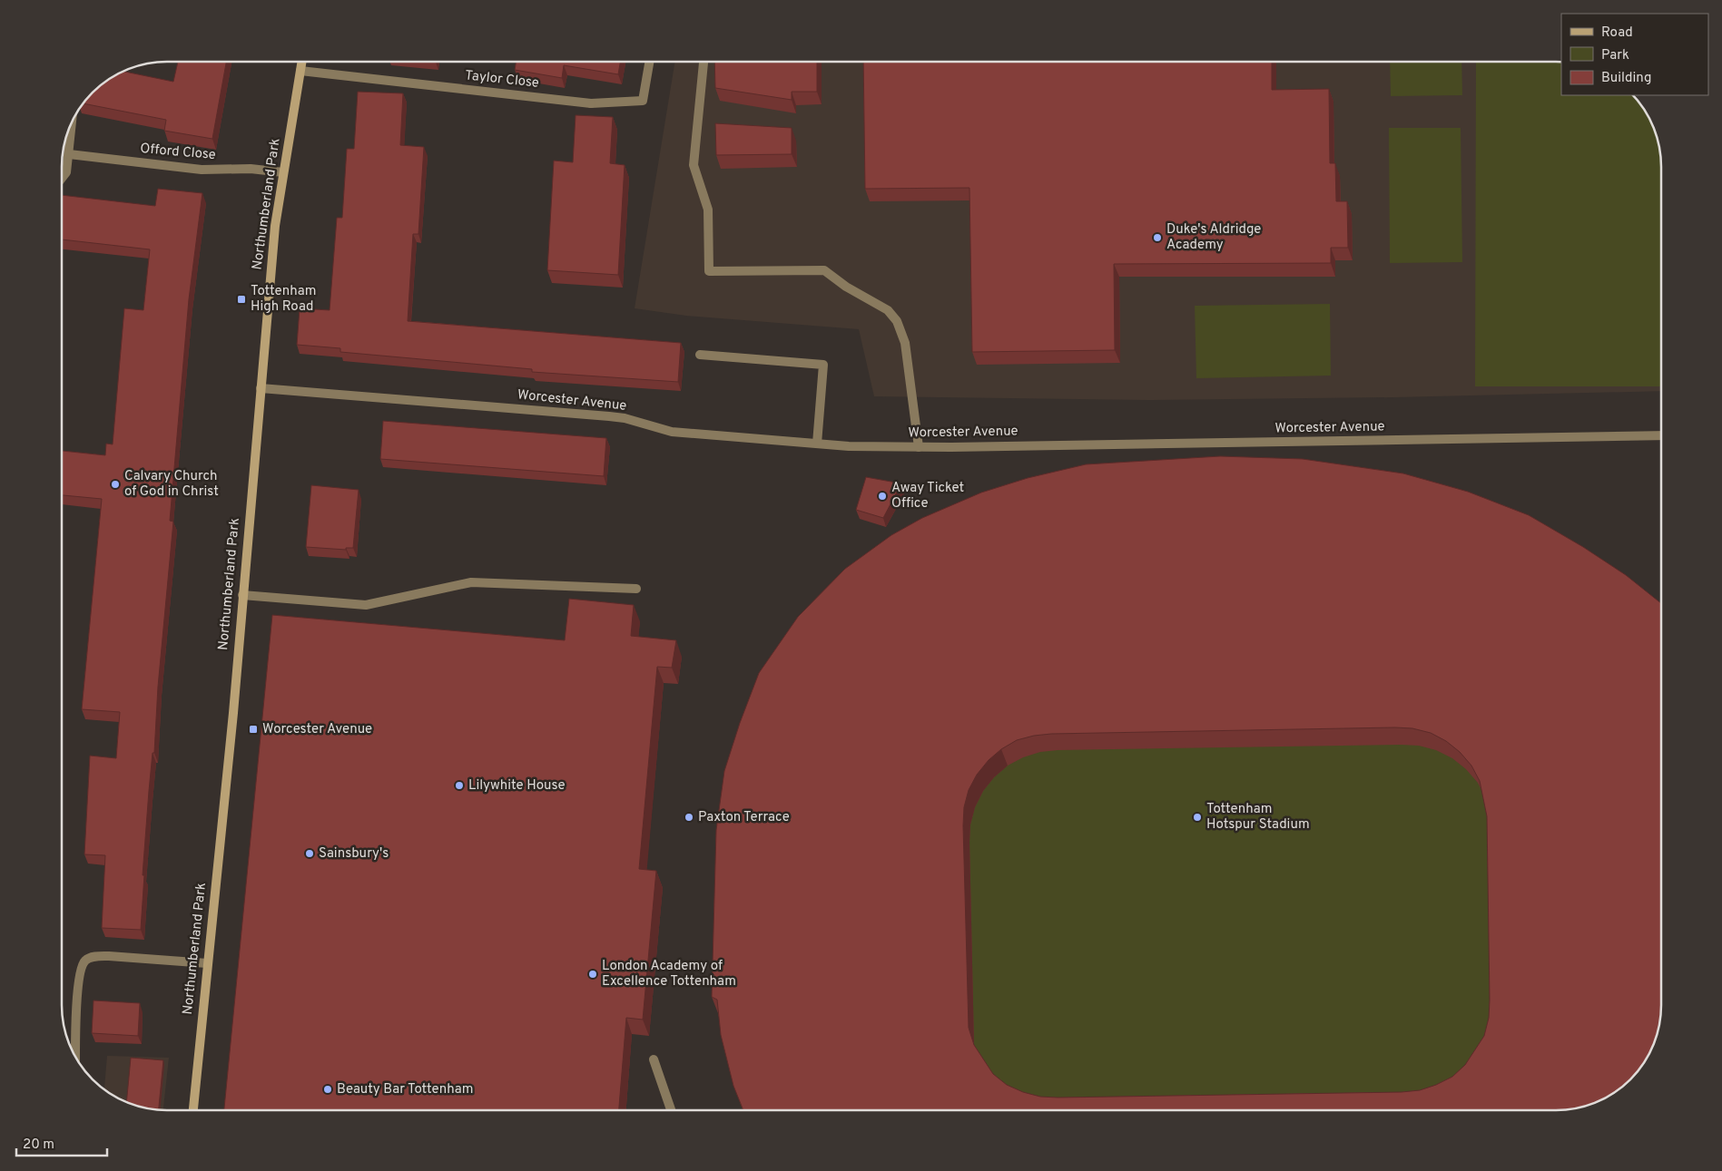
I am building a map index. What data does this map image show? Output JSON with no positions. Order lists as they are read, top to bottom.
{
  "streets": {
    "street": [
      "Taylor Close",
      "Offord Close",
      "Northumberland Park",
      "Worcester Avenue"
    ]
  },
  "crossings": [
    ["Taylor Close", "Northumberland Park"],
    ["Offord Close", "Northumberland Park"],
    ["Northumberland Park", "Worcester Avenue"]
  ],
  "places": {
    "other": [
      "Duke's Aldridge Academy",
      "Calvary Church of God in Christ",
      "Away Ticket Office",
      "Lilywhite House",
      "Paxton Terrace",
      "Tottenham Hotspur Stadium",
      "Sainsbury's",
      "London Academy of Excellence Tottenham",
      "Beauty Bar Tottenham"
    ],
    "transit": ["Tottenham High Road", "Worcester Avenue"]
  },
  "legend": ["Road", "Park", "Building"],
  "scale_bar": "20 m"
}
